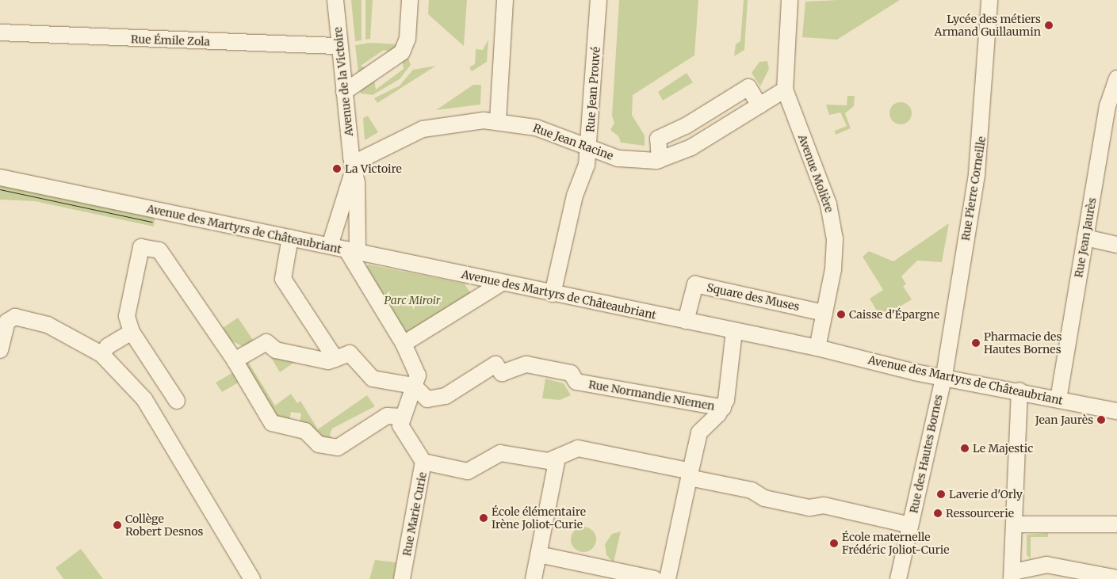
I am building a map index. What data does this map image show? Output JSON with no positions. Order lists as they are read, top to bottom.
{
  "streets": {
    "street": [
      "Rue Émile Zola",
      "Avenue de la Victoire",
      "Rue Jean Prouvé",
      "Rue Jean Racine",
      "Avenue Molière",
      "Rue Pierre Corneille",
      "Avenue des Martyrs de Châteaubriant",
      "Rue Jean Jaurès",
      "Square des Muses",
      "Rue Normandie Niemen",
      "Rue des Hautes Bornes",
      "Rue Marie Curie"
    ]
  },
  "crossings": [
    ["Rue Émile Zola", "Avenue de la Victoire"],
    ["Avenue de la Victoire", "Rue Jean Racine"],
    ["Avenue de la Victoire", "Avenue des Martyrs de Châteaubriant"],
    ["Rue Jean Prouvé", "Rue Jean Racine"],
    ["Rue Jean Prouvé", "Avenue des Martyrs de Châteaubriant"],
    ["Rue Jean Racine", "Avenue Molière"],
    ["Avenue Molière", "Avenue des Martyrs de Châteaubriant"],
    ["Avenue Molière", "Square des Muses"],
    ["Rue Pierre Corneille", "Avenue des Martyrs de Châteaubriant"],
    ["Rue Pierre Corneille", "Rue des Hautes Bornes"],
    ["Avenue des Martyrs de Châteaubriant", "Rue Jean Jaurès"],
    ["Avenue des Martyrs de Châteaubriant", "Square des Muses"],
    ["Avenue des Martyrs de Châteaubriant", "Rue des Hautes Bornes"]
  ],
  "parks": ["Parc Miroir"],
  "places": [
    "Lycée des métiers Armand Guillaumin",
    "La Victoire",
    "Caisse d'Épargne",
    "Pharmacie des Hautes Bornes",
    "Jean Jaurès",
    "Le Majestic",
    "Laverie d'Orly",
    "Ressourcerie",
    "École élémentaire Irène Joliot-Curie",
    "Collège Robert Desnos",
    "École maternelle Frédéric Joliot-Curie"
  ]
}
